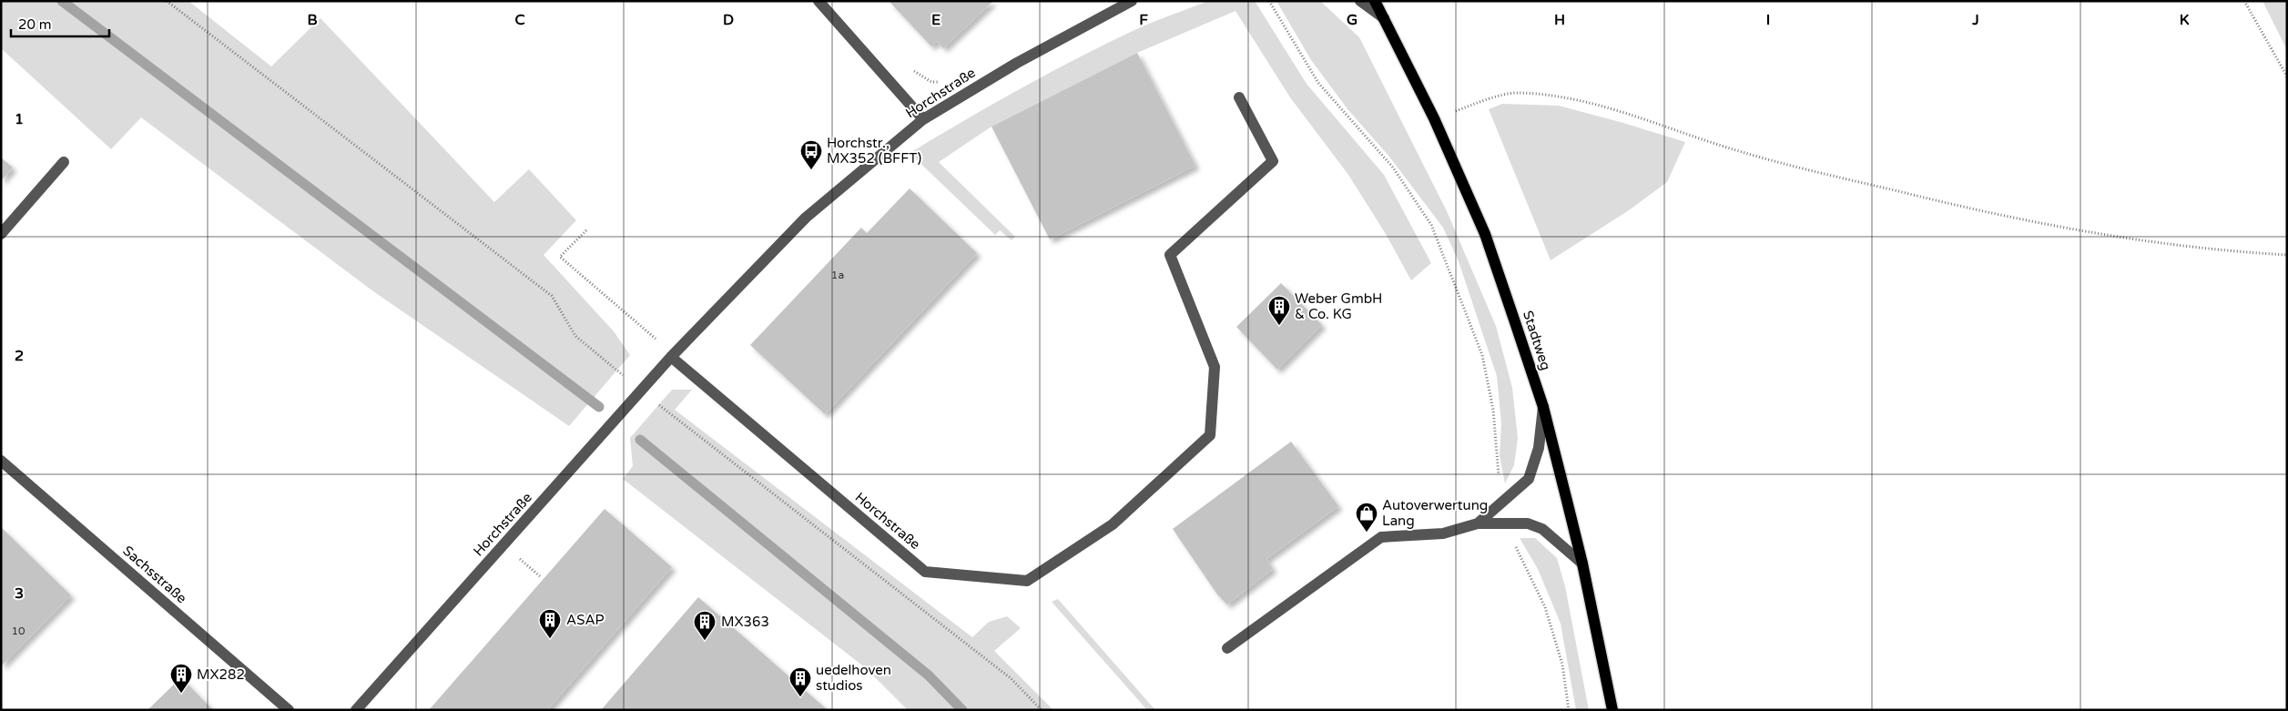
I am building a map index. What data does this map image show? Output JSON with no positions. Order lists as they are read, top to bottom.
{
  "streets": {
    "main road": ["Stadtweg"],
    "street": ["Horchstraße", "Sachsstraße"]
  },
  "places": {
    "bus stop": ["Horchstr., MX352 (BFFT)"],
    "building": [
      "Weber GmbH & Co. KG",
      "ASAP",
      "MX363",
      "MX282",
      "uedelhoven studios"
    ],
    "shop": ["Autoverwertung Lang"]
  },
  "house_numbers": ["1a", "10"],
  "scale_bar": "20 m",
  "grid": {
    "columns": [
      "B",
      "C",
      "D",
      "E",
      "F",
      "G",
      "H",
      "I",
      "J",
      "K"
    ],
    "rows": ["1", "2", "3"]
  }
}
